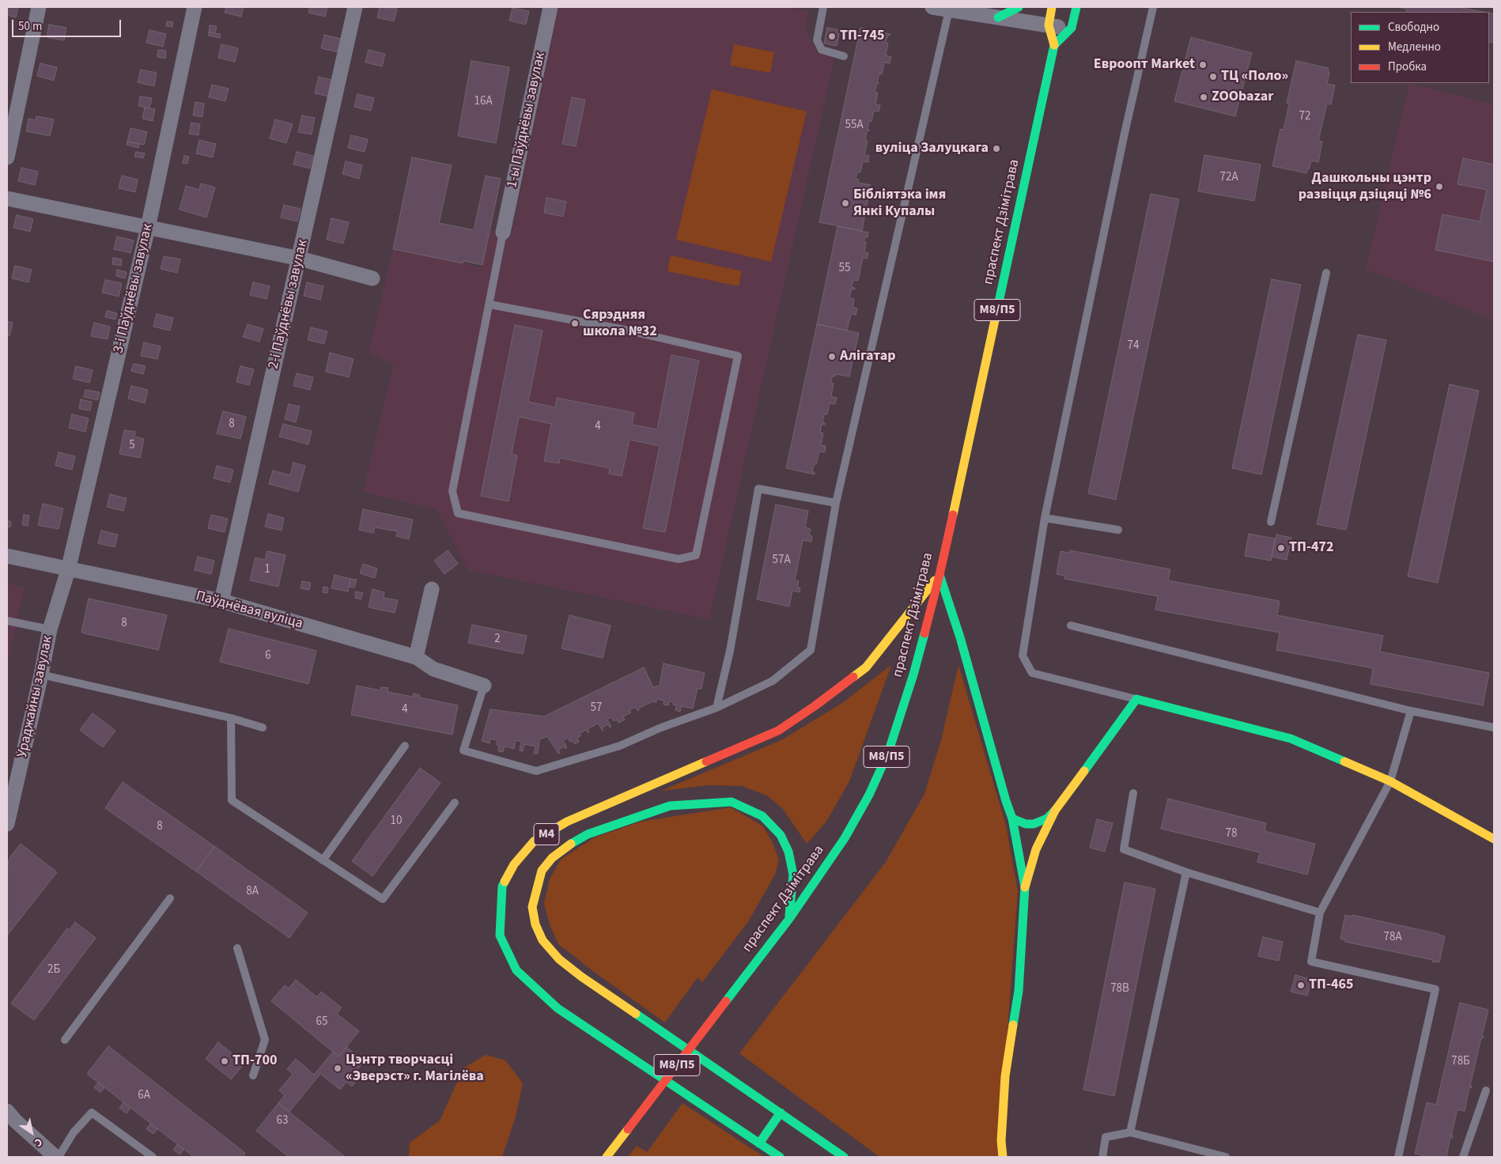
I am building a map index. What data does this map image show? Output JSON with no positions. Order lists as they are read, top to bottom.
{
  "streets": {
    "main road": ["праспект Дзімітрава", "М8/П5", "М4"],
    "street": [
      "1-ы Паўднёвы завулак",
      "3-і Паўднёвы завулак",
      "2-і Паўднёвы завулак",
      "Паўднёвая вуліца",
      "Ураджайны завулак"
    ]
  },
  "crossings": [
    ["праспект Дзімітрава", "М4"],
    ["3-і Паўднёвы завулак", "Паўднёвая вуліца"],
    ["3-і Паўднёвы завулак", "Ураджайны завулак"],
    ["2-і Паўднёвы завулак", "Паўднёвая вуліца"],
    ["Паўднёвая вуліца", "Ураджайны завулак"]
  ],
  "places": [
    "ТП-745",
    "Евроопт Market",
    "ТЦ «Поло»",
    "ZOObazar",
    "вуліца Залуцкага",
    "Дашкольны цэнтр развіцця дзіцяці №6",
    "Бібліятэка імя Янкі Купалы",
    "Сярэдняя школа №32",
    "Алігатар",
    "ТП-472",
    "ТП-465",
    "ТП-700",
    "Цэнтр творчасці «Эверэст» г. Магілёва"
  ],
  "house_numbers": [
    "16А",
    "72",
    "55А",
    "72А",
    "55",
    "74",
    "8",
    "4",
    "5",
    "57А",
    "1",
    "8",
    "2",
    "6",
    "57",
    "4",
    "10",
    "8",
    "78",
    "8А",
    "78А",
    "2Б",
    "78В",
    "65",
    "78Б",
    "6А",
    "63"
  ],
  "legend": ["Свободно", "Медленно", "Пробка"],
  "scale_bar": "50 m",
  "north": "bottom right"
}
